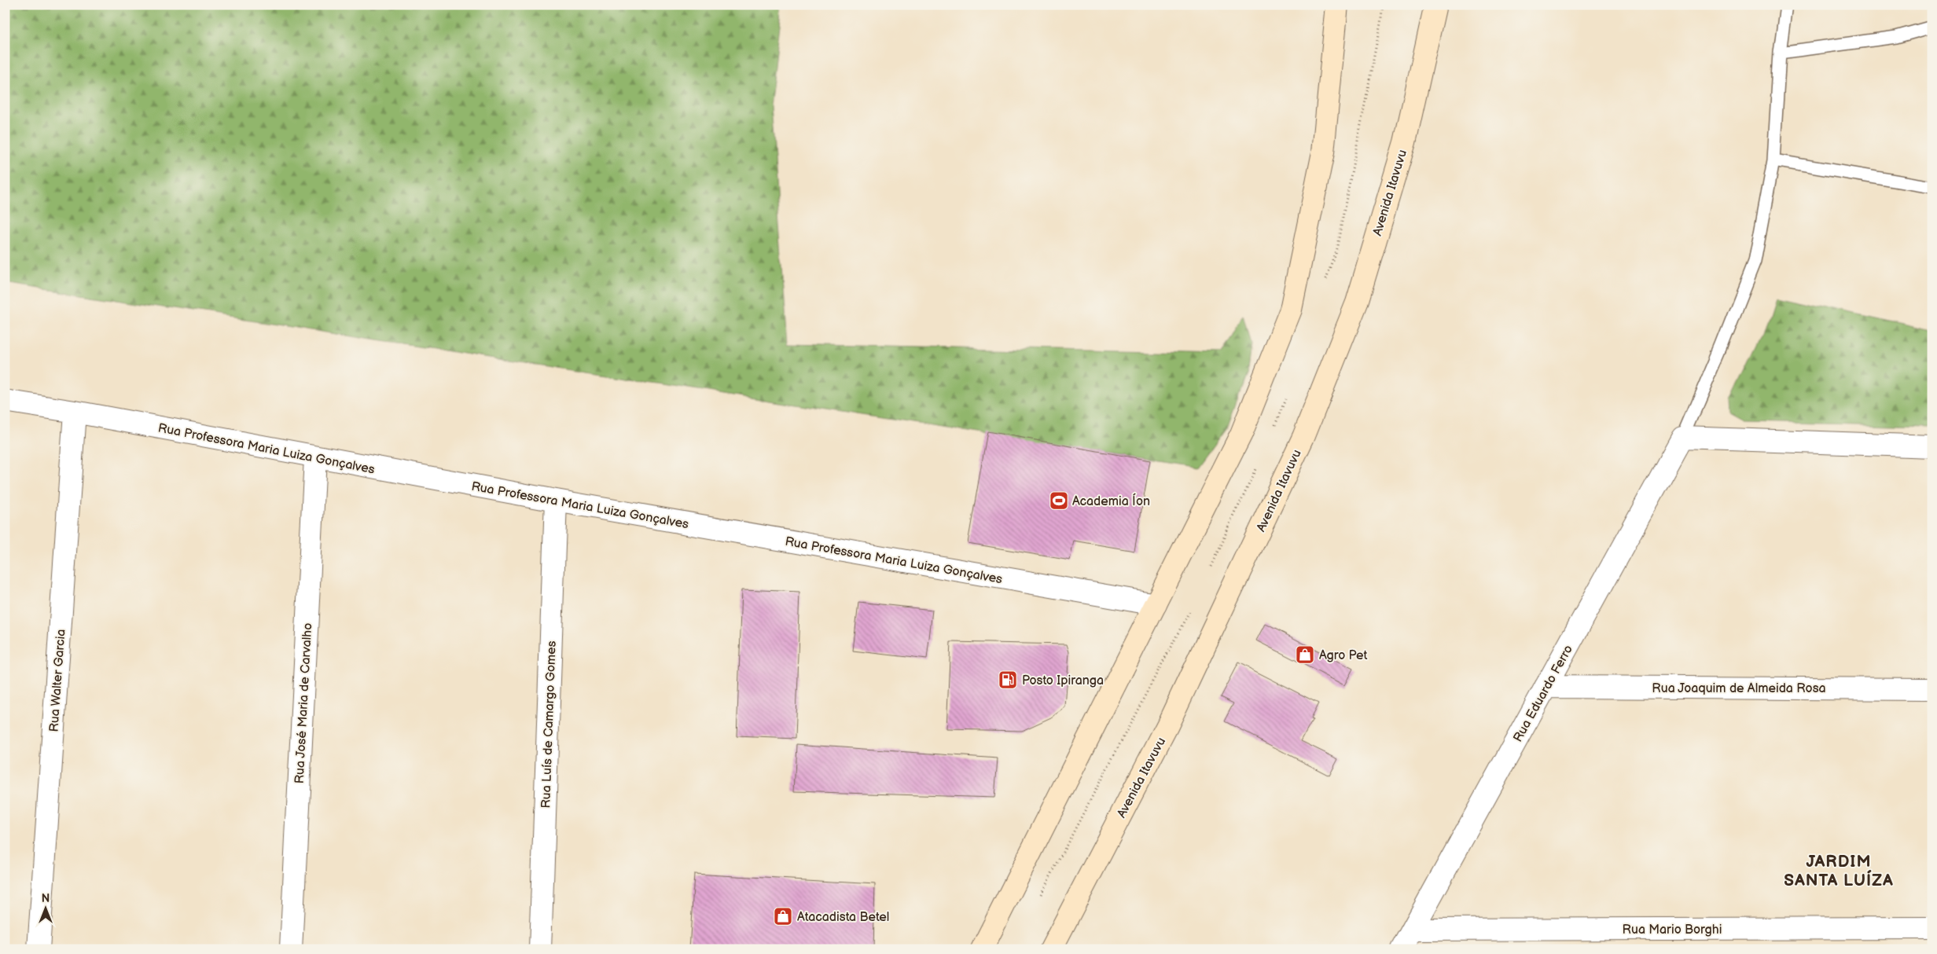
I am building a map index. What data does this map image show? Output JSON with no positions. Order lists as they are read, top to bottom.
{
  "streets": {
    "main road": ["Avenida Itavuvu"],
    "street": [
      "Rua Professora Maria Luiza Gonçalves",
      "Rua Walter Garcia",
      "Rua Joaquim de Almeida Rosa",
      "Rua Eduardo Ferro",
      "Rua José Maria de Carvalho",
      "Rua Luís de Camargo Gomes",
      "Rua Mario Borghi"
    ]
  },
  "crossings": [
    ["Rua Professora Maria Luiza Gonçalves", "Rua Walter Garcia"],
    ["Rua Professora Maria Luiza Gonçalves", "Rua José Maria de Carvalho"],
    ["Rua Professora Maria Luiza Gonçalves", "Rua Luís de Camargo Gomes"],
    ["Rua Joaquim de Almeida Rosa", "Rua Eduardo Ferro"],
    ["Rua Eduardo Ferro", "Rua Mario Borghi"]
  ],
  "districts": ["JARDIM SANTA LUÍZA"],
  "places": {
    "sports": ["Academia Íon"],
    "shop": ["Agro Pet", "Atacadista Betel"],
    "fuel station": ["Posto Ipiranga"]
  },
  "north": "top"
}
